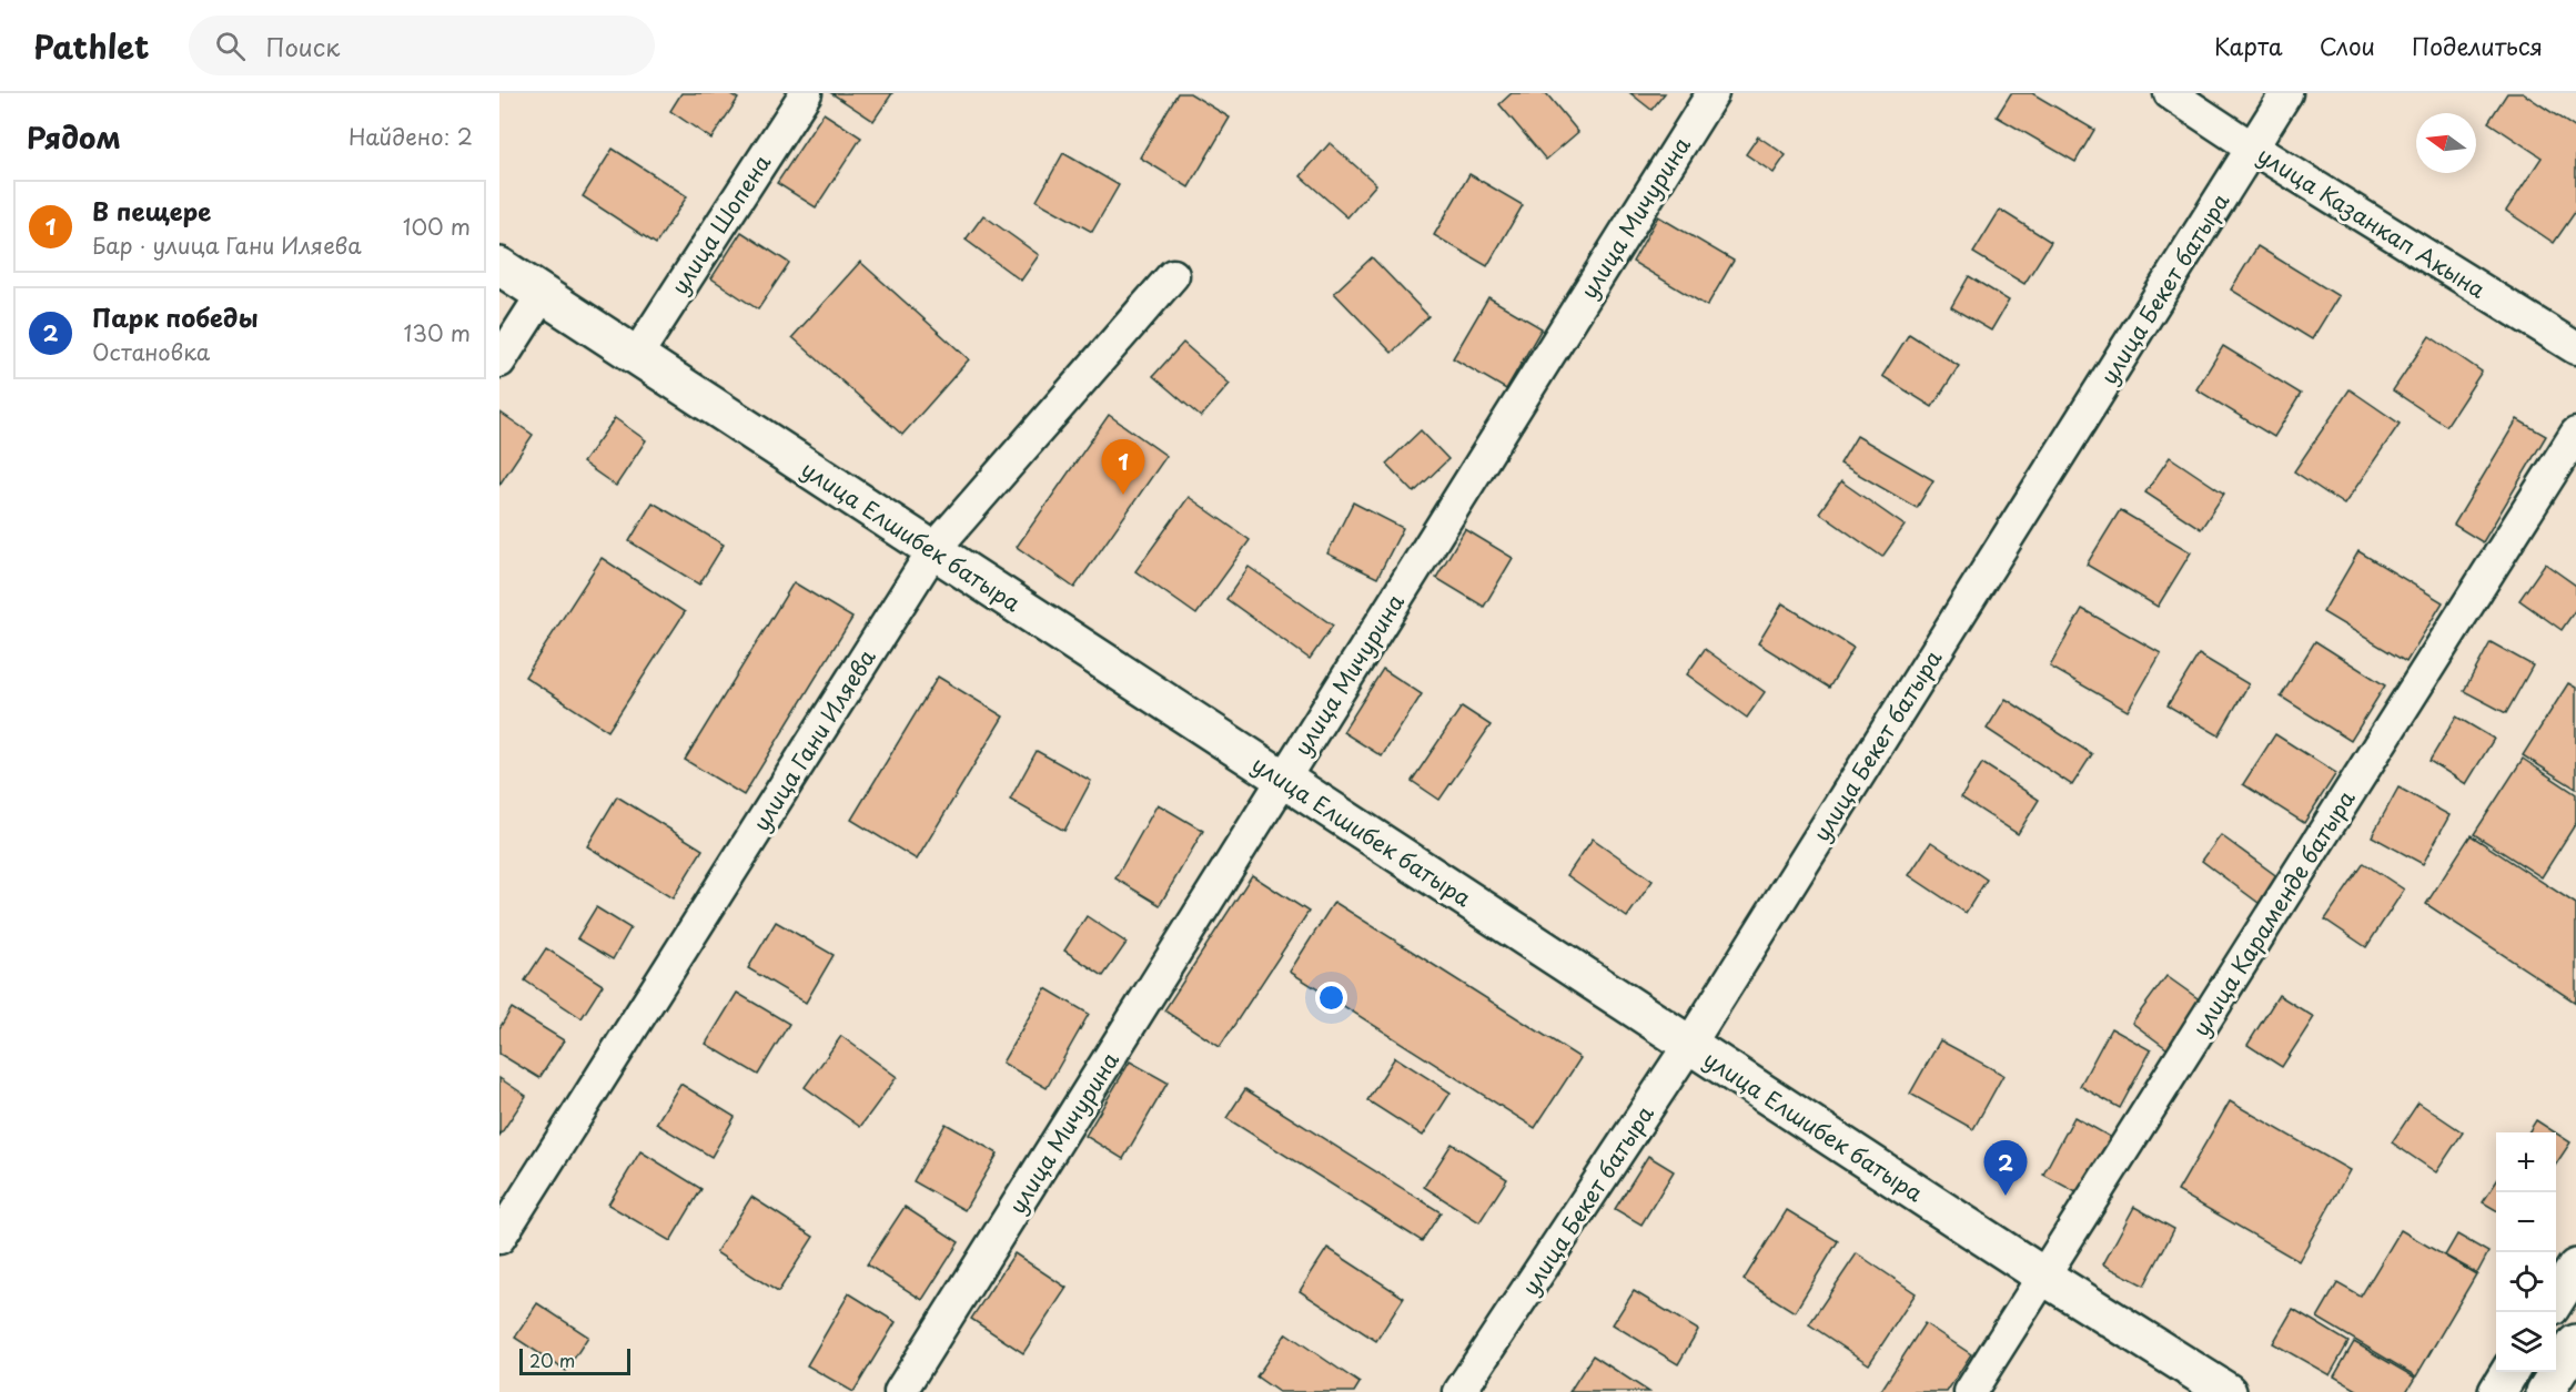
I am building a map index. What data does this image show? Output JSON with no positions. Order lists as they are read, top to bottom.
{
  "streets": {
    "main road": ["улица Елшибек батыра"],
    "street": [
      "улица Мичурина",
      "улица Казанкап Акына",
      "улица Шопена",
      "улица Бекет батыра",
      "улица Гани Иляева",
      "улица Караменде батыра"
    ]
  },
  "crossings": [
    ["улица Мичурина", "улица Елшибек батыра"],
    ["улица Казанкап Акына", "улица Бекет батыра"],
    ["улица Шопена", "улица Елшибек батыра"],
    ["улица Бекет батыра", "улица Елшибек батыра"],
    ["улица Елшибек батыра", "улица Гани Иляева"],
    ["улица Елшибек батыра", "улица Караменде батыра"]
  ],
  "scale_bar": "20 m",
  "north": "left",
  "page": {
    "header": "Pathlet",
    "search": "Поиск",
    "nav": ["Карта", "Слои", "Поделиться"],
    "heading": ["Рядом", "Найдено: 2"],
    "list": [
      {
        "mark": "1",
        "name": "В пещере",
        "note": "Бар · улица Гани Иляева",
        "value": "100 m"
      },
      {
        "mark": "2",
        "name": "Парк победы",
        "note": "Остановка",
        "value": "130 m"
      }
    ],
    "pins": ["1", "2"],
    "map_buttons": ["+", "−"],
    "scale": "20 m"
  }
}
